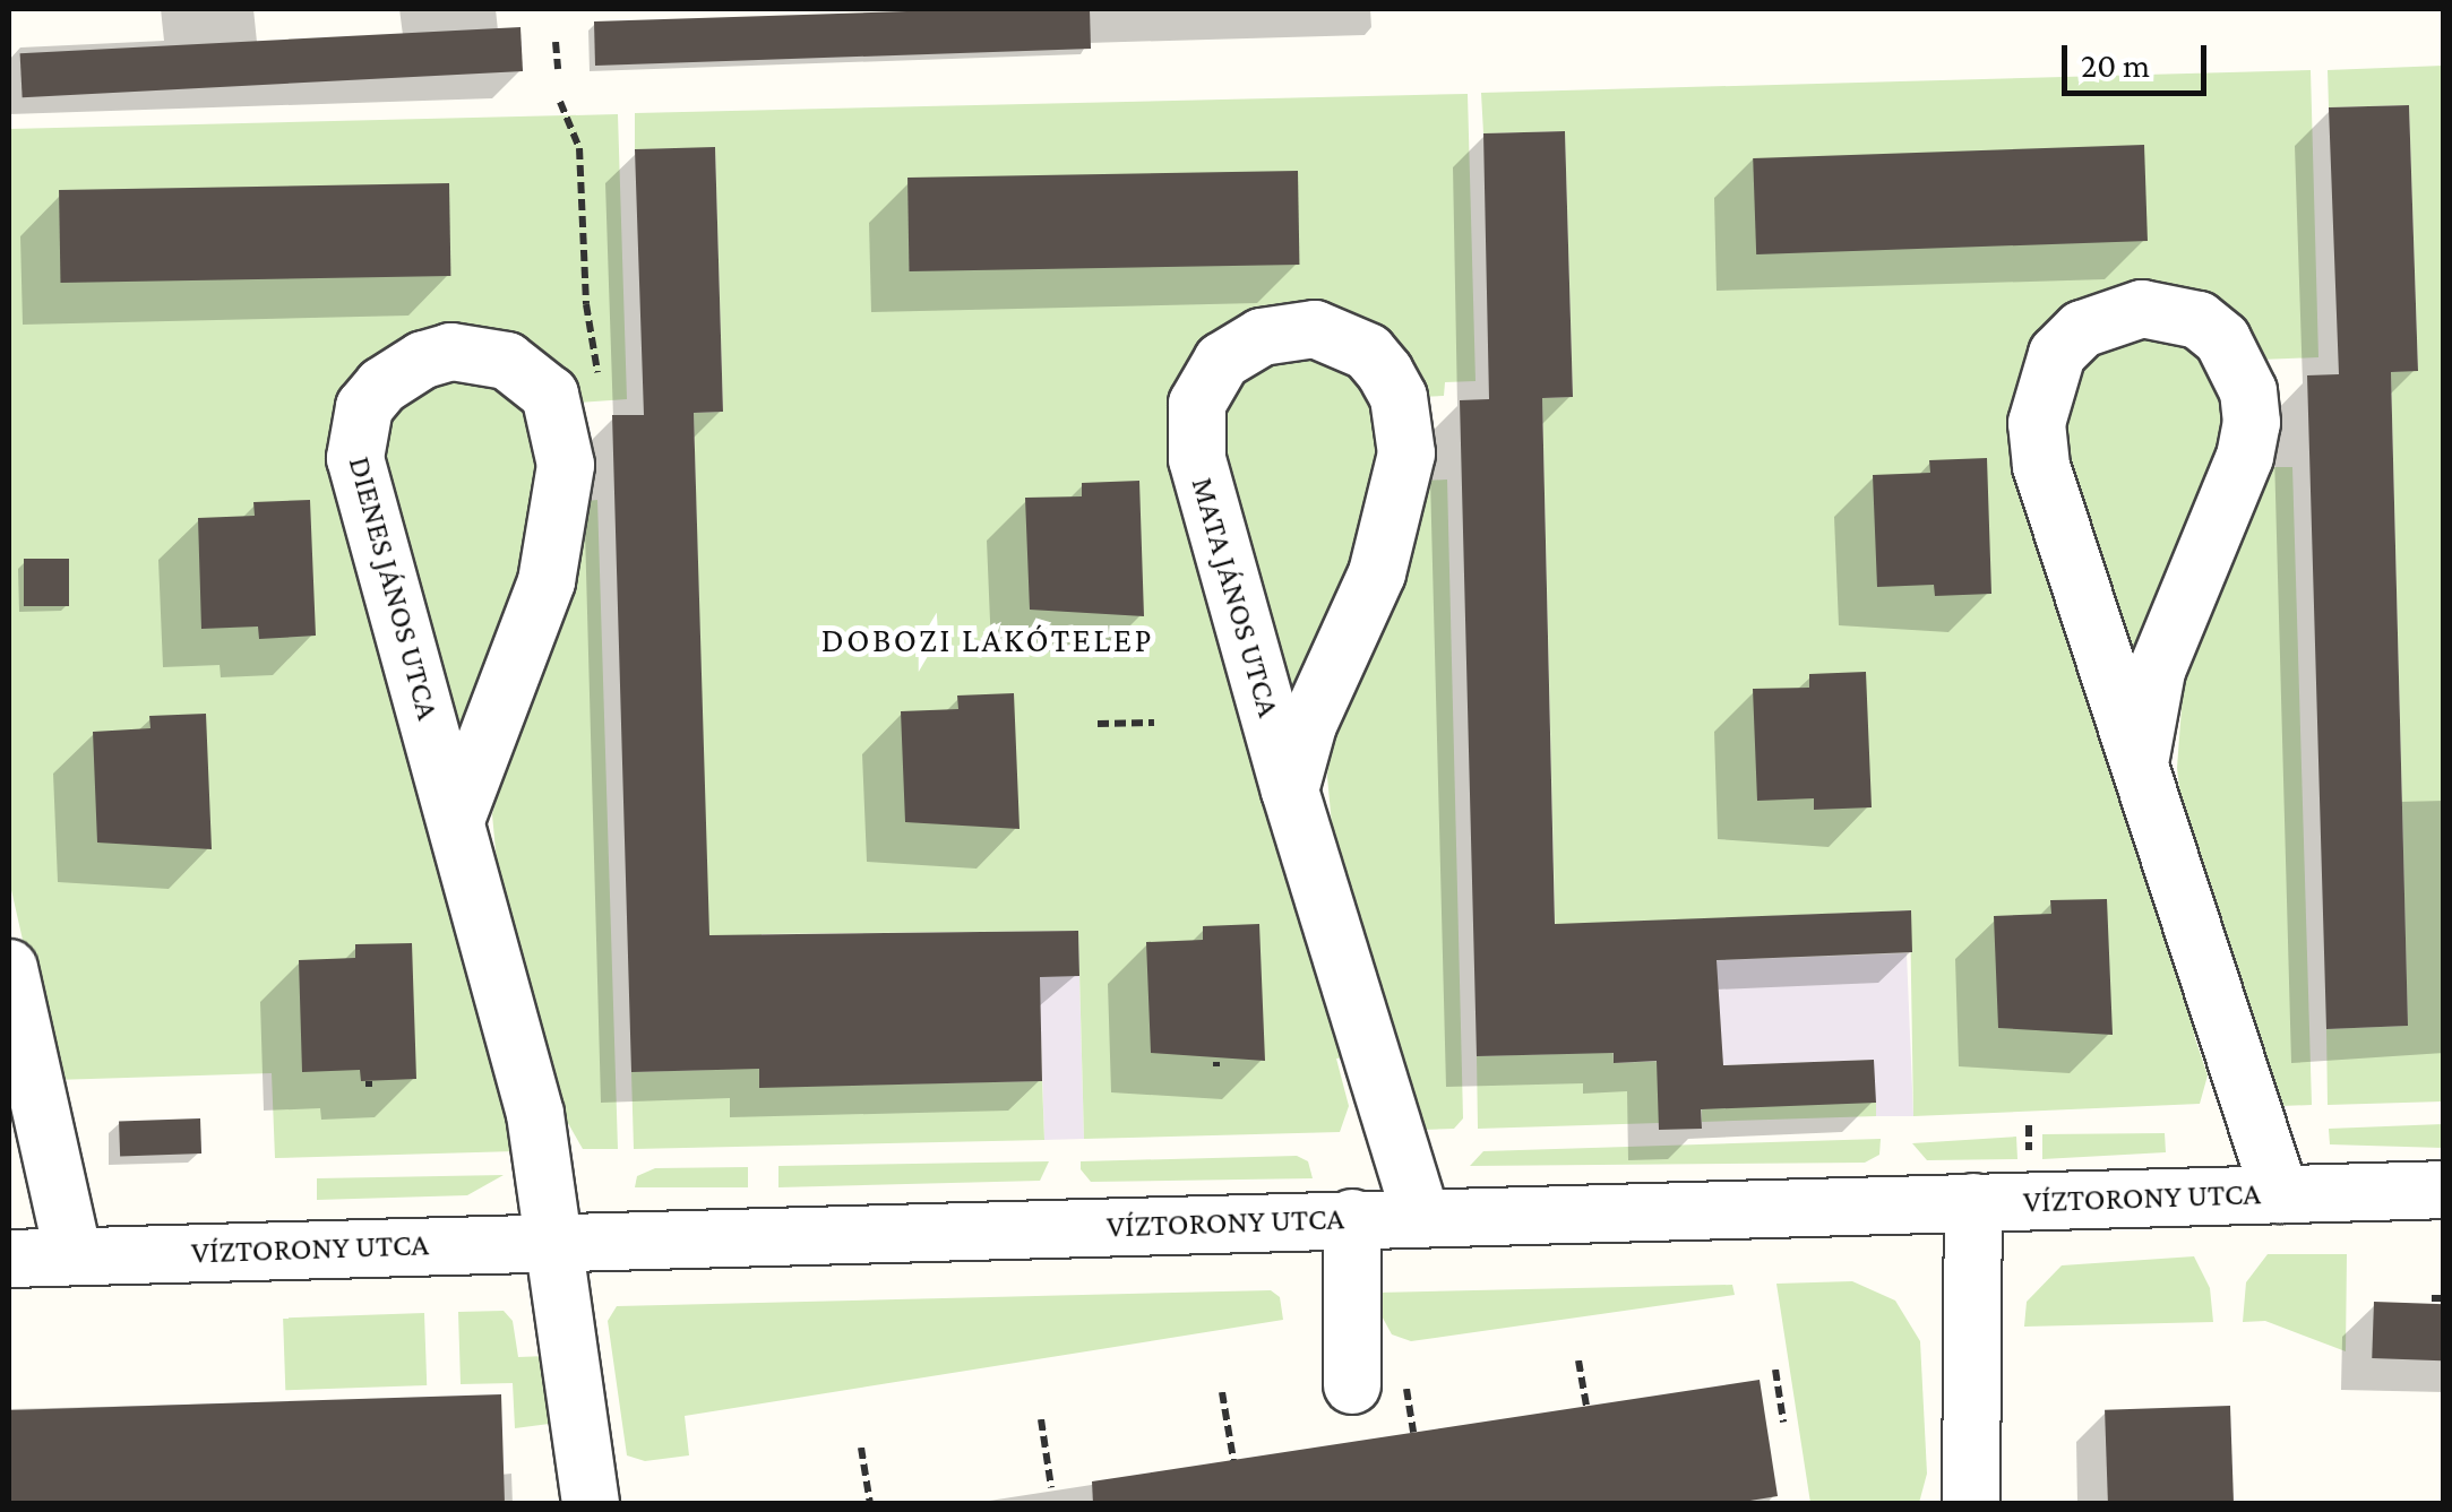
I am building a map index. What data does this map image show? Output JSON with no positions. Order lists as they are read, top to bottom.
{
  "streets": {
    "street": ["DIENES JÁNOS UTCA", "MATA JÁNOS UTCA", "VÍZTORONY UTCA"]
  },
  "crossings": [
    ["DIENES JÁNOS UTCA", "VÍZTORONY UTCA"],
    ["MATA JÁNOS UTCA", "VÍZTORONY UTCA"]
  ],
  "districts": ["DOBOZI LAKÓTELEP"],
  "scale_bar": "20 m"
}
